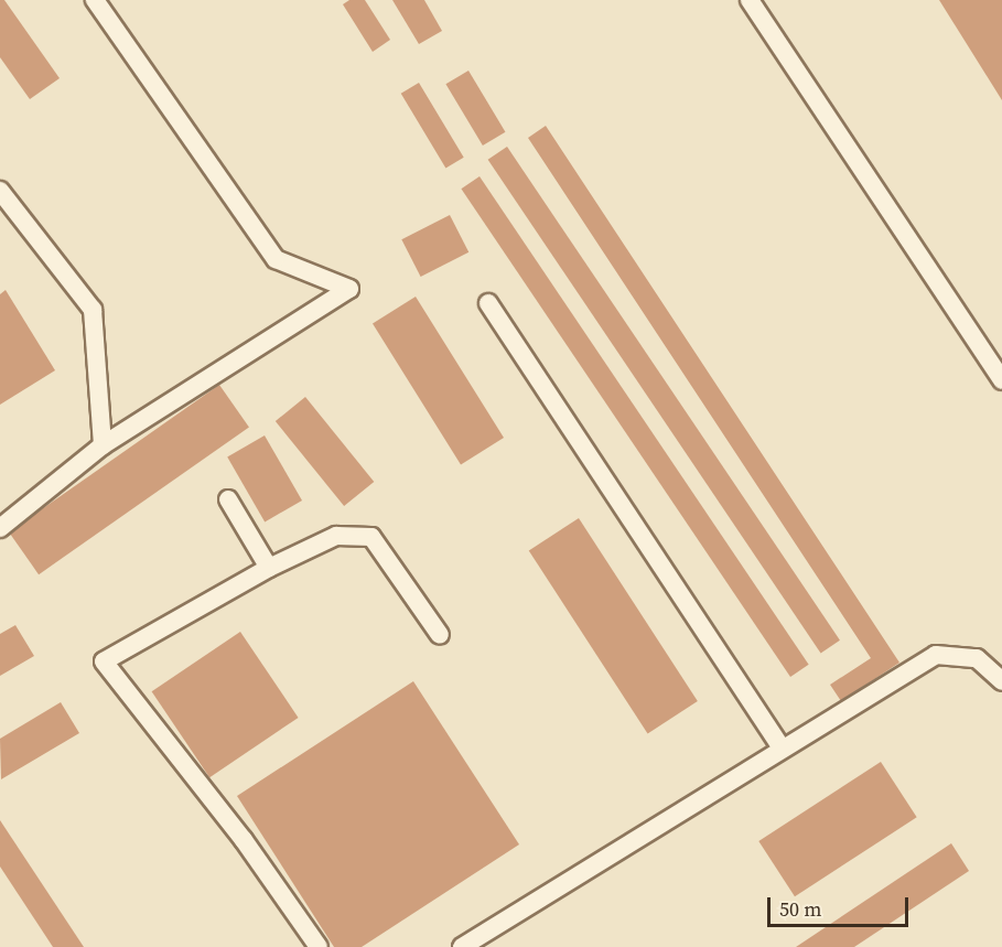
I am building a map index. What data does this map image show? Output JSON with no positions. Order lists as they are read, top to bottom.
{
  "scale_bar": "50 m"
}
